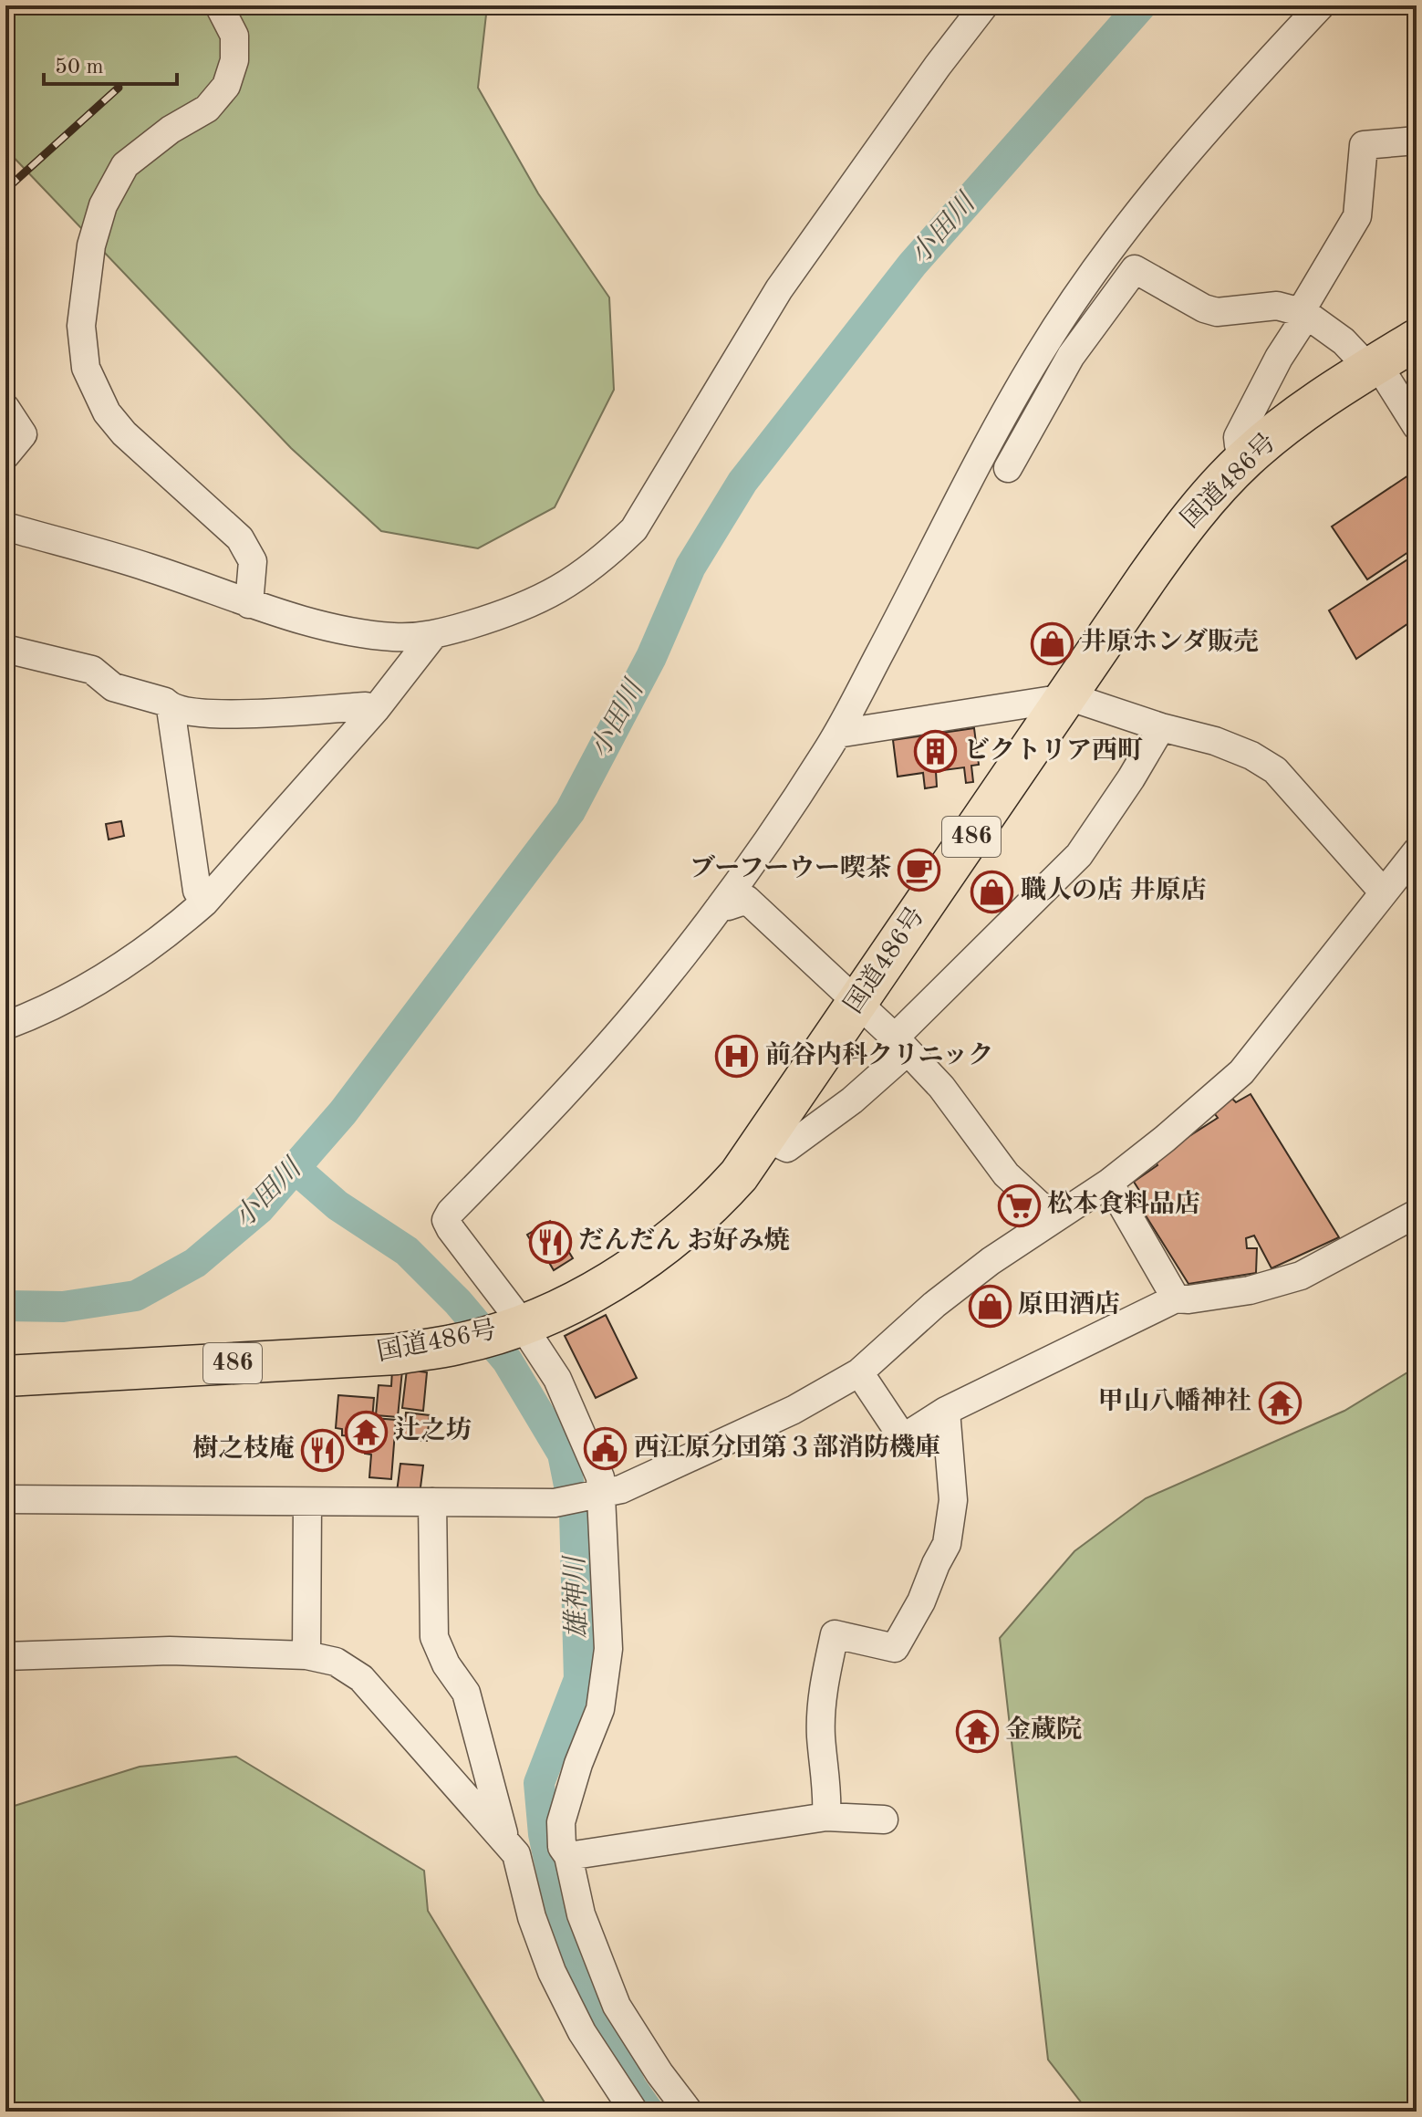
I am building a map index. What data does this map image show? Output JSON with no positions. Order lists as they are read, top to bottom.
{
  "streets": {
    "highway": ["国道486号", "486"]
  },
  "water": ["小田川", "雄神川"],
  "places": {
    "shop": ["井原ホンダ販売", "職人の店 井原店", "原田酒店"],
    "building": ["ビクトリア西町"],
    "cafe": ["ブーフーウー喫茶"],
    "hospital": ["前谷内科クリニック"],
    "supermarket": ["松本食料品店"],
    "restaurant": ["だんだん お好み焼", "樹之枝庵"],
    "temple": ["甲山八幡神社", "辻之坊", "金蔵院"],
    "public building": ["西江原分団第３部消防機庫"]
  },
  "scale_bar": "50 m"
}
